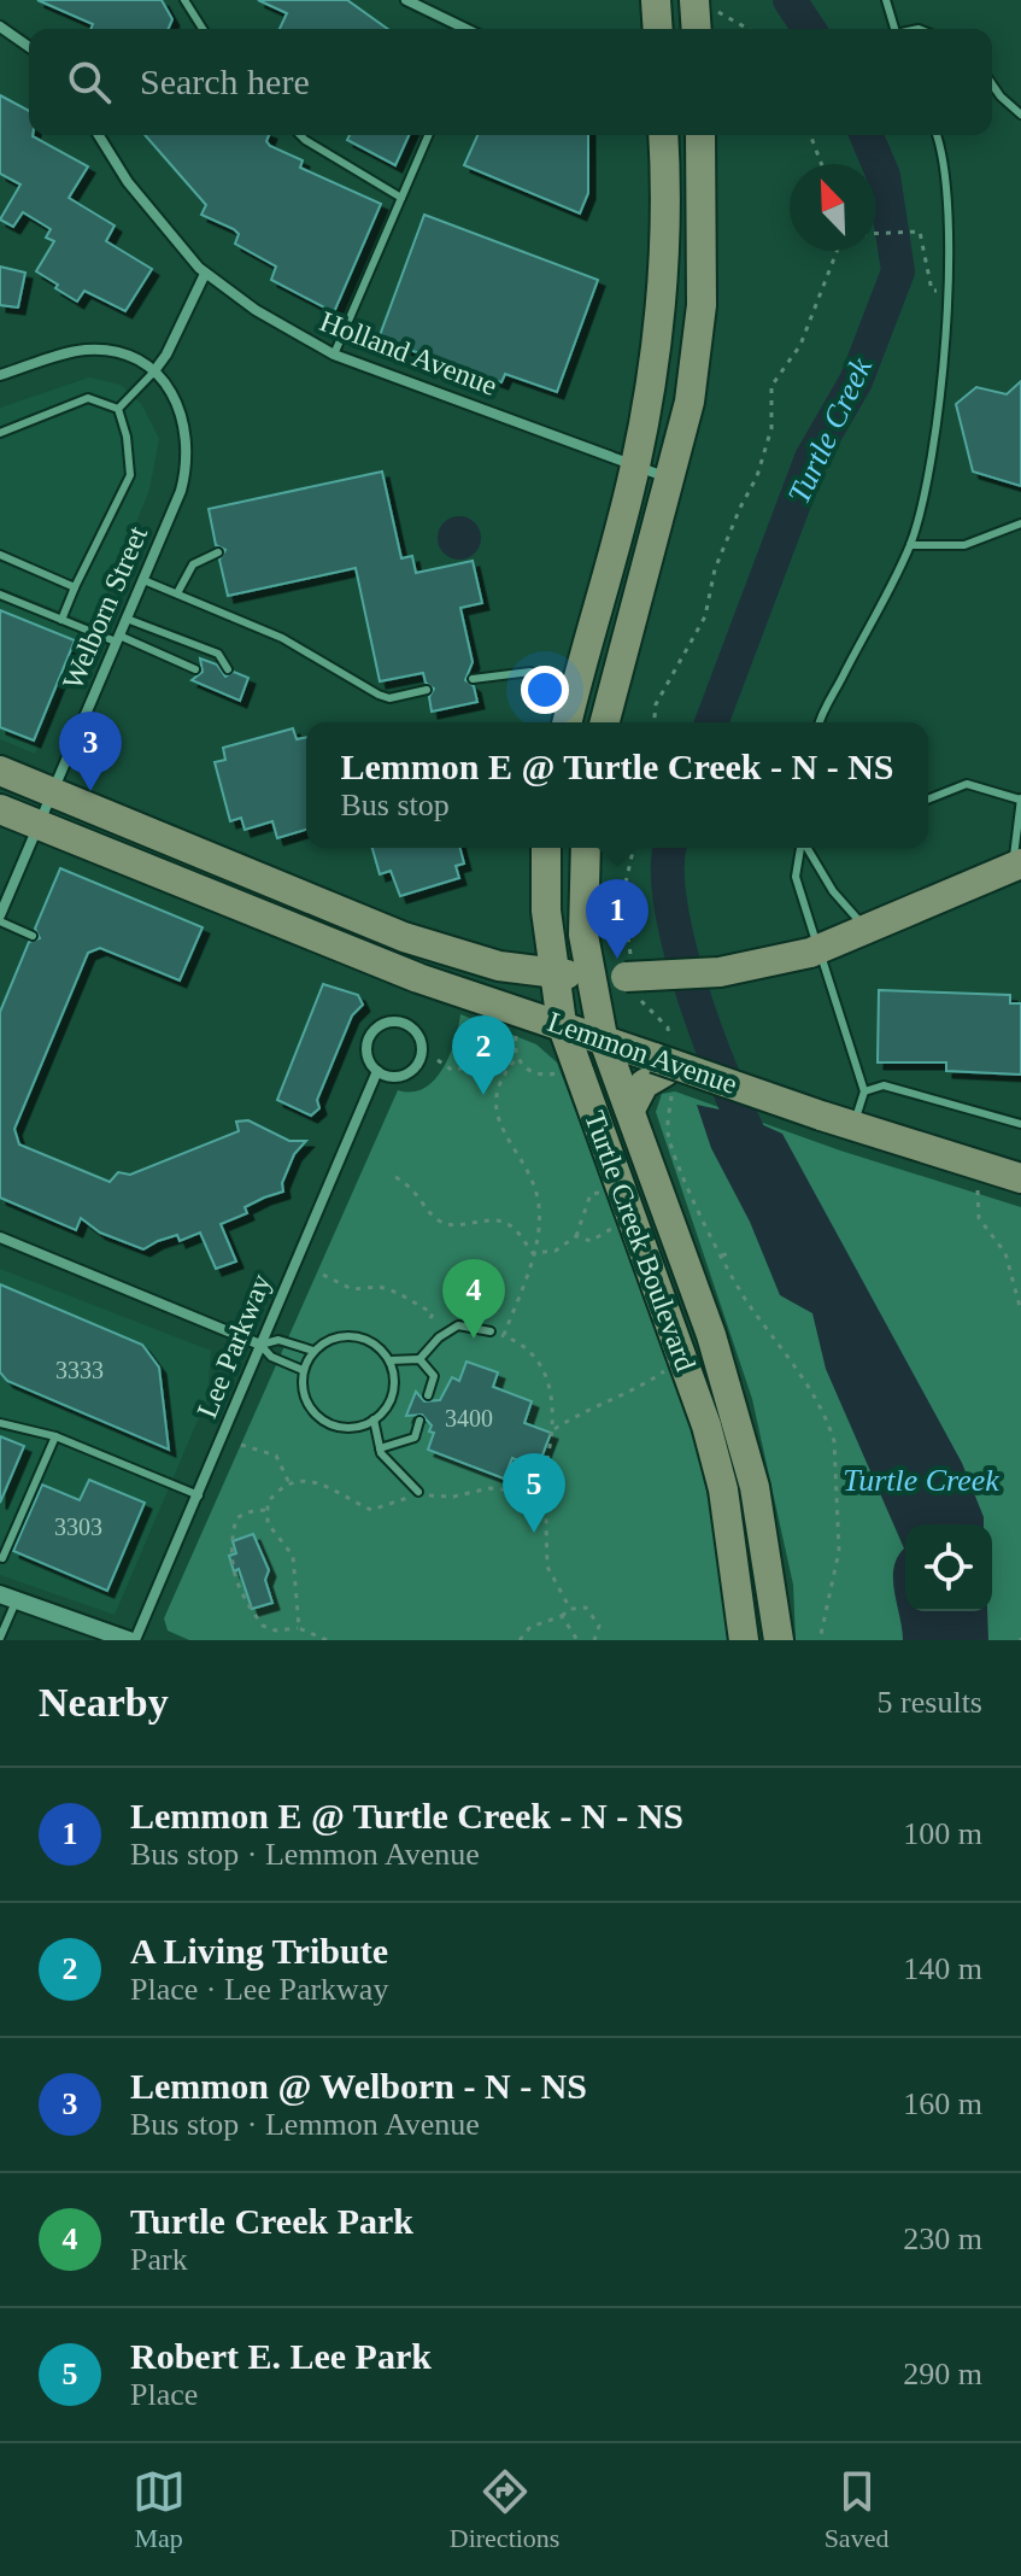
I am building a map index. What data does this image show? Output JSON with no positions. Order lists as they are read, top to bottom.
{
  "streets": {
    "main road": ["Lemmon Avenue", "Turtle Creek Boulevard"],
    "street": ["Holland Avenue", "Welborn Street", "Lee Parkway"]
  },
  "crossings": [
    ["Welborn Street", "Lemmon Avenue"],
    ["Lemmon Avenue", "Turtle Creek Boulevard"]
  ],
  "water": ["Turtle Creek"],
  "house_numbers": ["3333", "3400", "3303"],
  "north": "top left",
  "page": {
    "search": "Search here",
    "pins": [
      "3",
      "1",
      "2",
      "4",
      "5"
    ],
    "popup": ["Lemmon E @ Turtle Creek - N - NS", "Bus stop"],
    "heading": ["Nearby", "5 results"],
    "list": [
      {
        "mark": "1",
        "name": "Lemmon E @ Turtle Creek - N - NS",
        "note": "Bus stop · Lemmon Avenue",
        "value": "100 m"
      },
      {
        "mark": "2",
        "name": "A Living Tribute",
        "note": "Place · Lee Parkway",
        "value": "140 m"
      },
      {
        "mark": "3",
        "name": "Lemmon @ Welborn - N - NS",
        "note": "Bus stop · Lemmon Avenue",
        "value": "160 m"
      },
      {
        "mark": "4",
        "name": "Turtle Creek Park",
        "note": "Park",
        "value": "230 m"
      },
      {
        "mark": "5",
        "name": "Robert E. Lee Park",
        "note": "Place",
        "value": "290 m"
      }
    ],
    "nav": ["Map", "Directions", "Saved"]
  }
}
